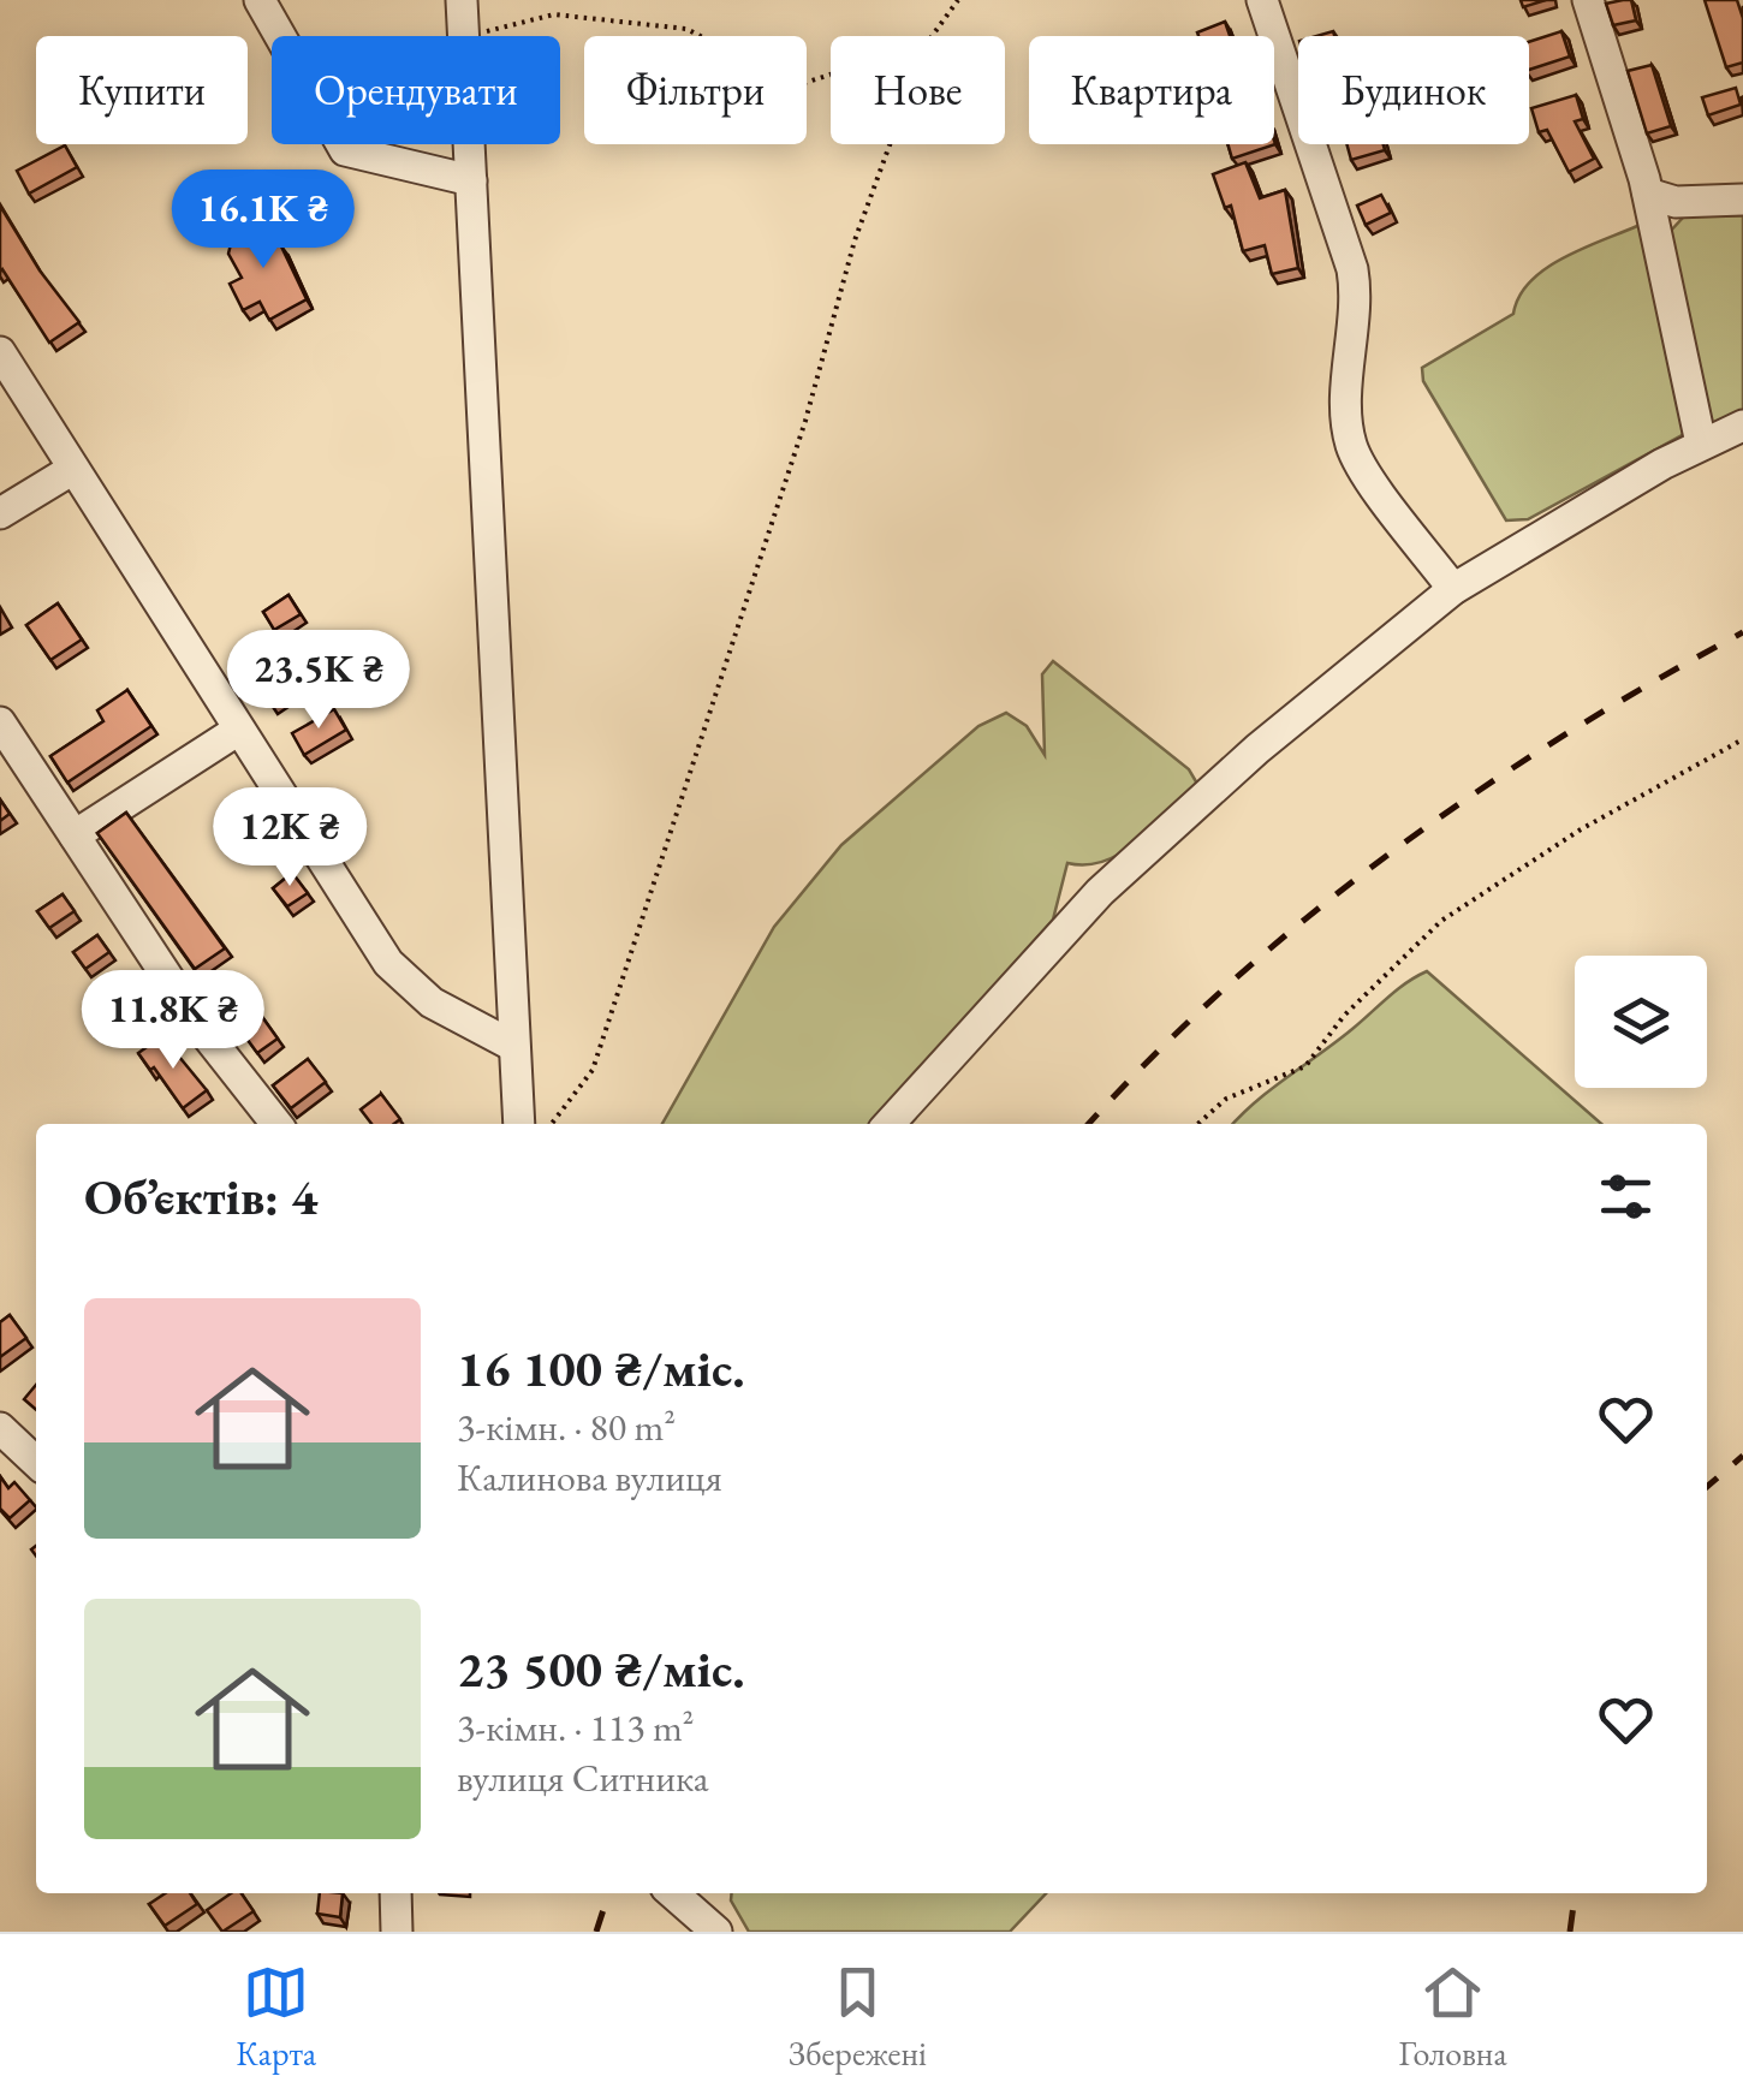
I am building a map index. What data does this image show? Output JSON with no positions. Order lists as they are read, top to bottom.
{
  "page": {
    "chip": [
      "Купити",
      "Орендувати",
      "Фільтри",
      "Нове",
      "Квартира",
      "Будинок"
    ],
    "price": [
      "16.1K ₴",
      "23.5K ₴",
      "12K ₴",
      "11.8K ₴"
    ],
    "heading": "Об’єктів: 4",
    "list": [
      {
        "name": "16 100 ₴/міс.",
        "note": "3-кімн. · 80 m² · Калинова вулиця"
      },
      {
        "name": "23 500 ₴/міс.",
        "note": "3-кімн. · 113 m² · вулиця Ситника"
      }
    ],
    "tabs": ["Карта", "Збережені", "Головна"]
  }
}
